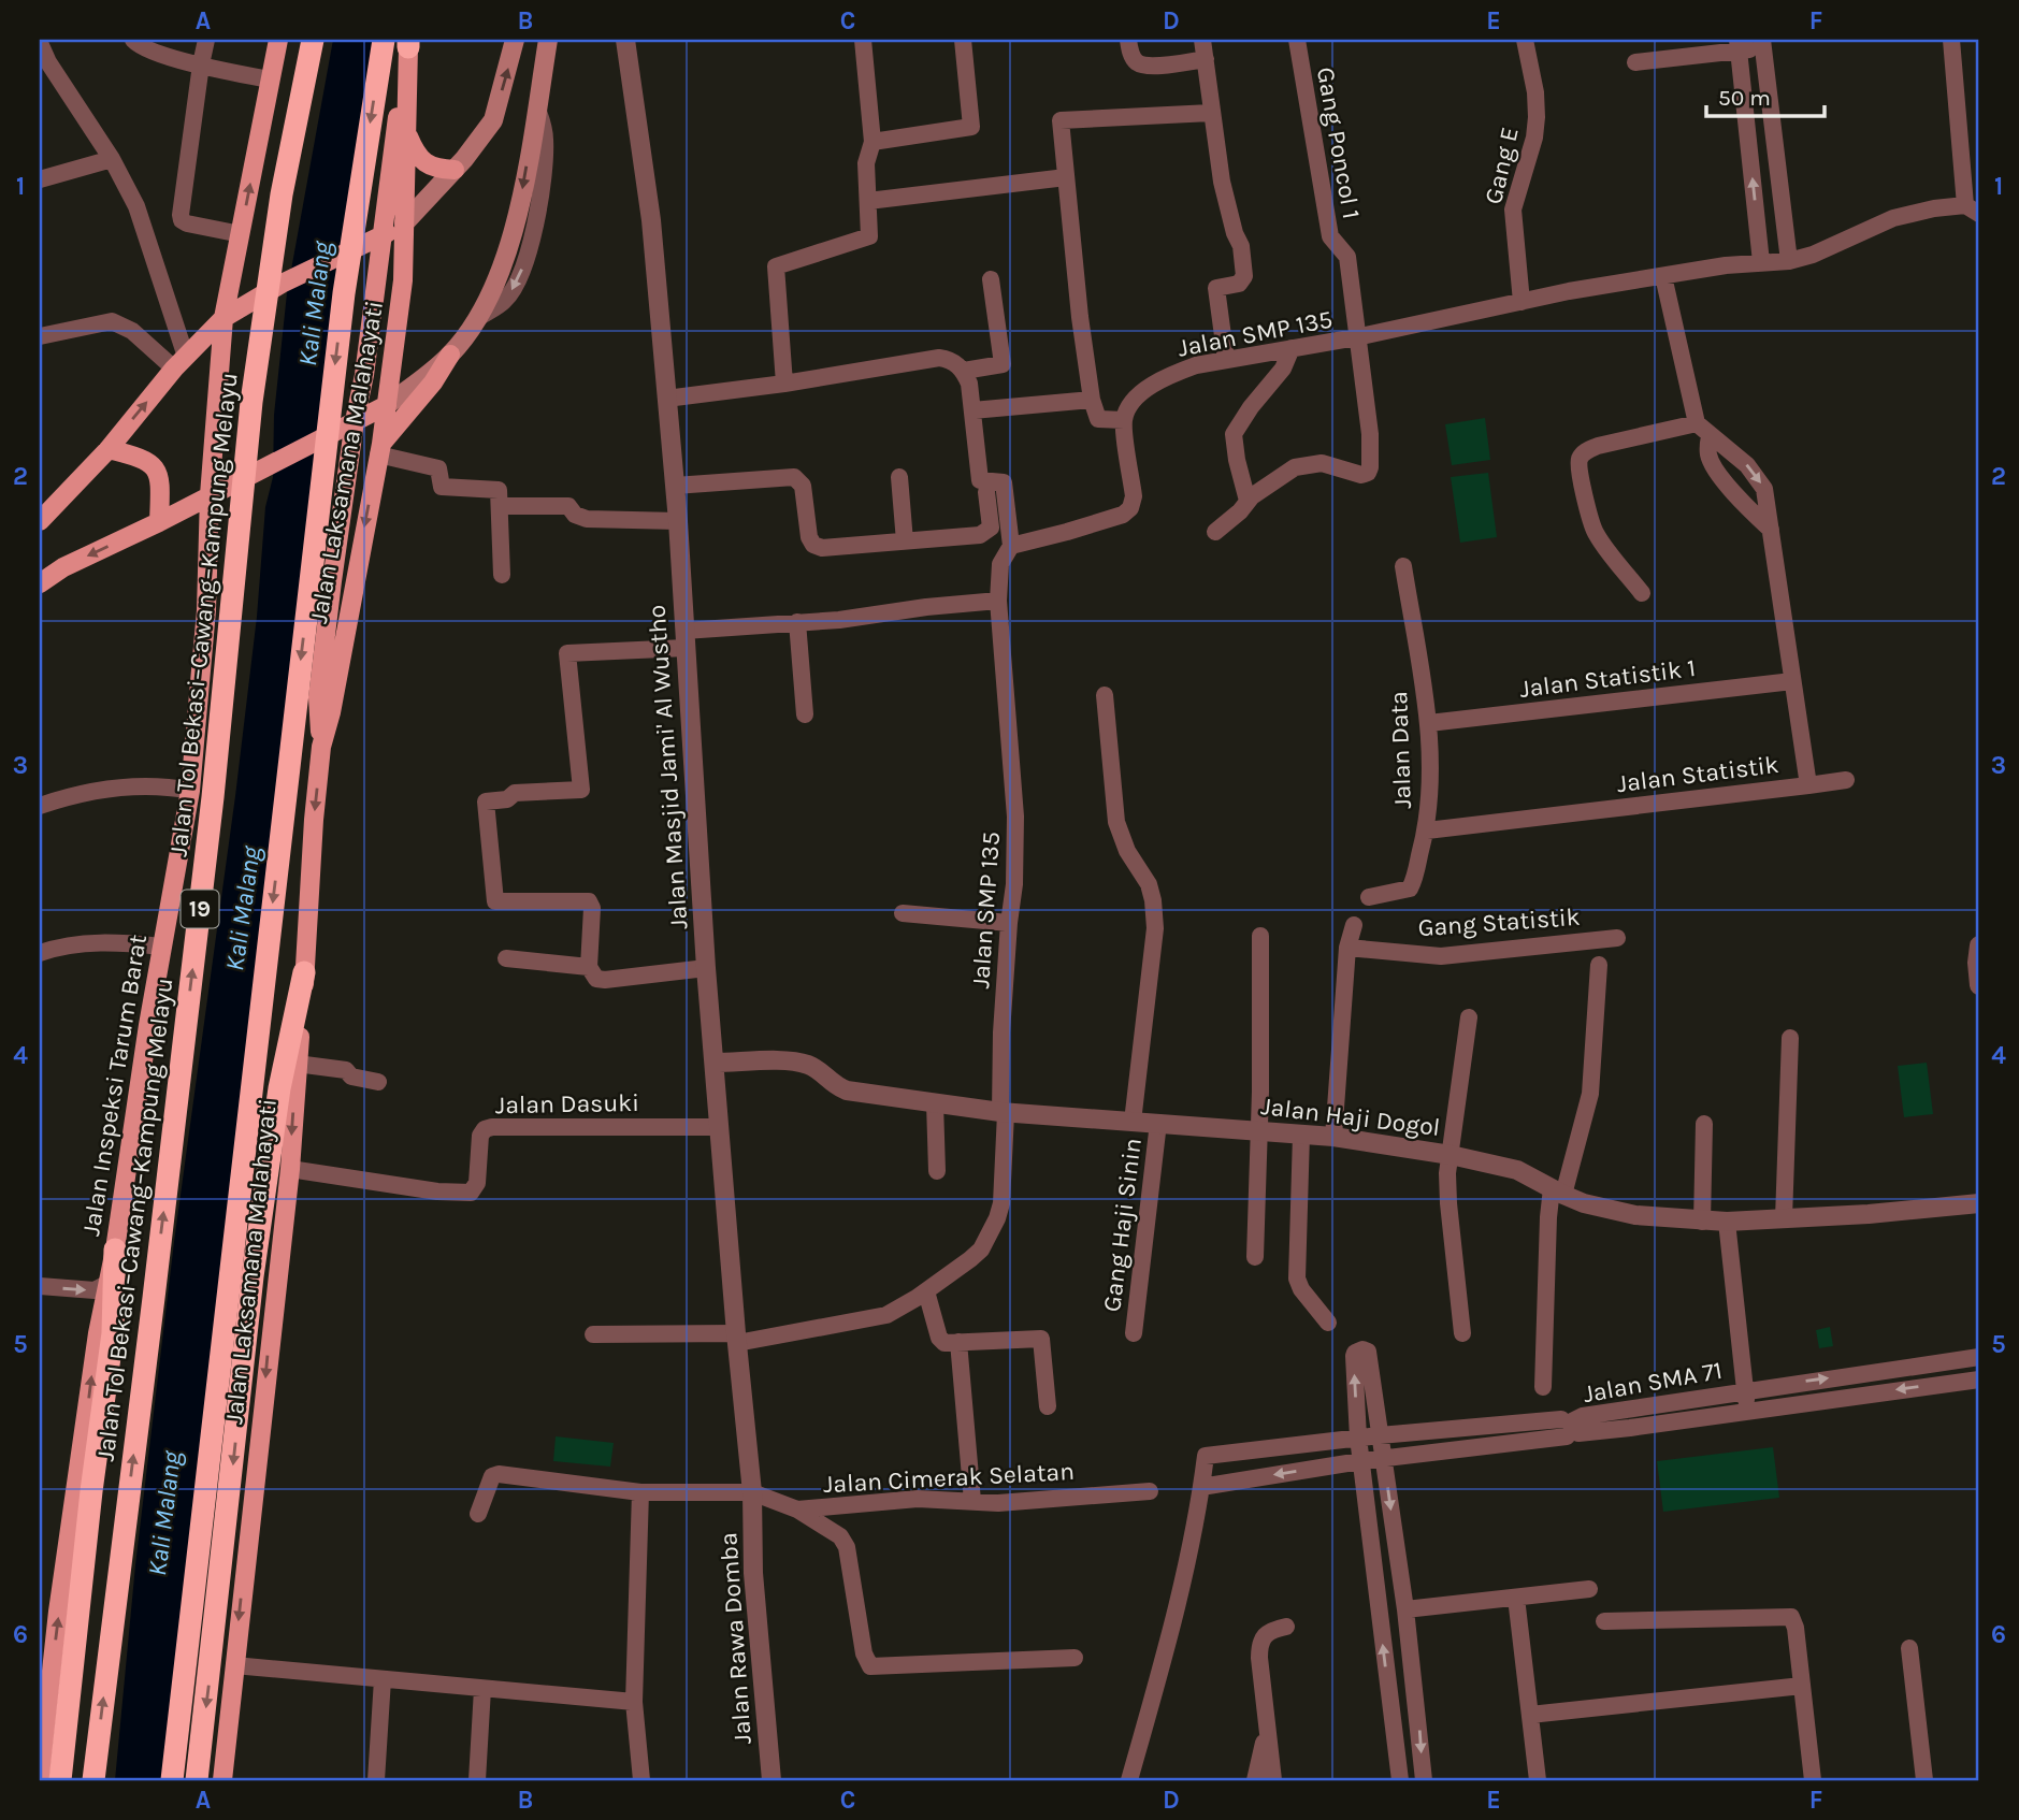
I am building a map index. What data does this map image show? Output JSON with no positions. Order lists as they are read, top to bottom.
{
  "streets": {
    "highway": ["Jalan Tol Bekasi–Cawang–Kampung Melayu", "19"],
    "main road": ["Jalan Laksamana Malahayati", "Jalan Inspeksi Tarum Barat"],
    "street": [
      "Gang Poncol 1",
      "Gang E",
      "Jalan SMP 135",
      "Jalan Statistik 1",
      "Jalan Data",
      "Jalan Masjid Jami' Al Wustho",
      "Jalan Statistik",
      "Gang Statistik",
      "Jalan Dasuki",
      "Jalan Haji Dogol",
      "Gang Haji Sinin",
      "Jalan SMA 71",
      "Jalan Cimerak Selatan",
      "Jalan Rawa Domba"
    ]
  },
  "crossings": [
    ["Gang Poncol 1", "Jalan SMP 135"],
    ["Gang E", "Jalan SMP 135"],
    ["Jalan SMP 135", "Jalan Masjid Jami' Al Wustho"],
    ["Jalan SMP 135", "Jalan Haji Dogol"],
    ["Jalan Laksamana Malahayati", "Jalan Dasuki"],
    ["Jalan Statistik 1", "Jalan Data"],
    ["Jalan Statistik 1", "Jalan Statistik"],
    ["Jalan Data", "Jalan Statistik"],
    ["Jalan Masjid Jami' Al Wustho", "Jalan Dasuki"],
    ["Jalan Masjid Jami' Al Wustho", "Jalan Haji Dogol"],
    ["Jalan Masjid Jami' Al Wustho", "Jalan Cimerak Selatan"],
    ["Jalan Masjid Jami' Al Wustho", "Jalan Rawa Domba"],
    ["Jalan Haji Dogol", "Gang Haji Sinin"],
    ["Jalan Cimerak Selatan", "Jalan Rawa Domba"]
  ],
  "one_way": ["Jalan Laksamana Malahayati", "Jalan Inspeksi Tarum Barat"],
  "water": ["Kali Malang"],
  "scale_bar": "50 m",
  "grid": {
    "columns": [
      "A",
      "B",
      "C",
      "D",
      "E",
      "F"
    ],
    "rows": [
      "1",
      "2",
      "3",
      "4",
      "5",
      "6"
    ]
  }
}
